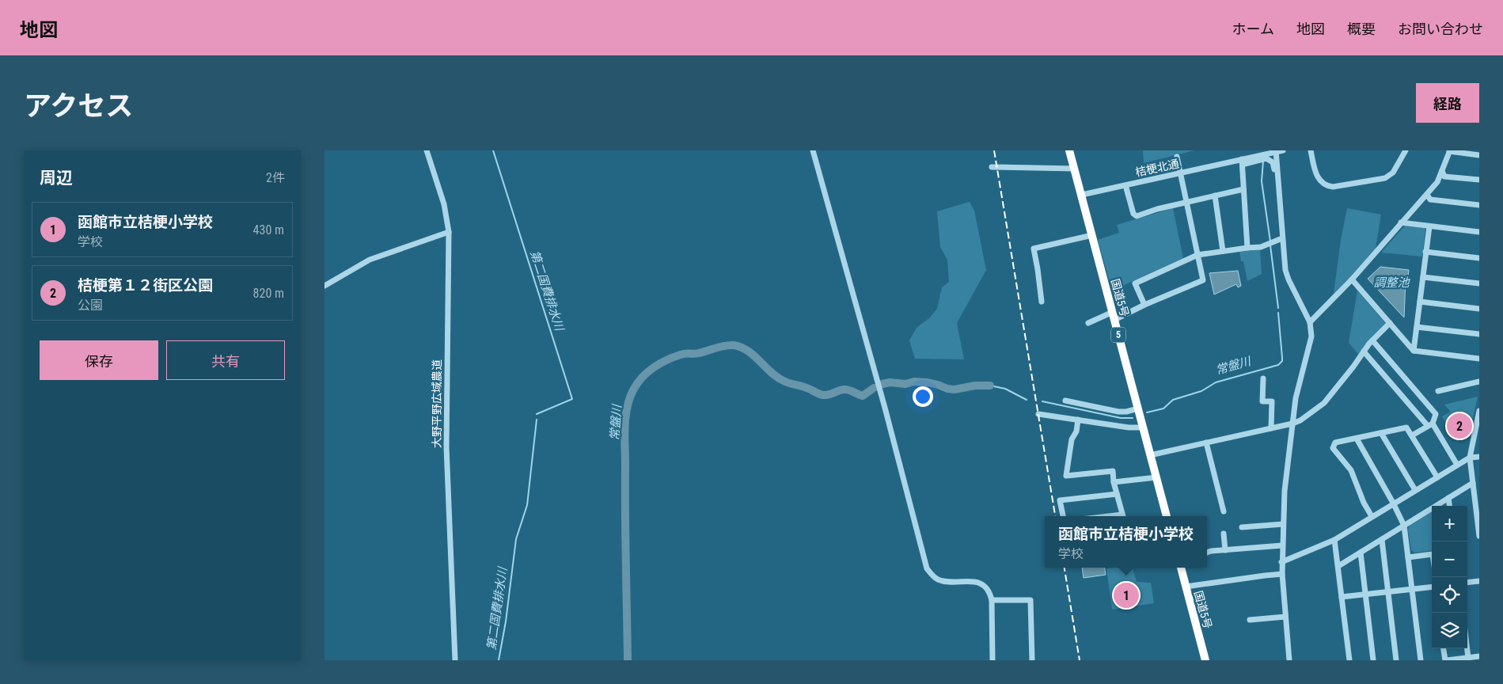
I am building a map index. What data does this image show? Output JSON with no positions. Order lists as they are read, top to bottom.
{
  "streets": {
    "highway": ["国道5号", "5"],
    "street": ["桔梗北通", "大野平野広域農道"]
  },
  "crossings": [
    ["桔梗北通", "国道5号"]
  ],
  "water": ["調整池", "第二国費排水川", "常盤川"],
  "page": {
    "header": "地図",
    "nav": [
      "ホーム",
      "地図",
      "概要",
      "お問い合わせ"
    ],
    "title": "アクセス",
    "buttons": [
      "経路",
      ["保存", "共有"]
    ],
    "heading": ["周辺", "2件"],
    "list": [
      {
        "mark": "1",
        "name": "函館市立桔梗小学校",
        "note": "学校",
        "value": "430 m"
      },
      {
        "mark": "2",
        "name": "桔梗第１２街区公園",
        "note": "公園",
        "value": "820 m"
      }
    ],
    "pins": ["2", "1"],
    "map_buttons": ["+", "−"],
    "popup": ["函館市立桔梗小学校", "学校"]
  }
}
